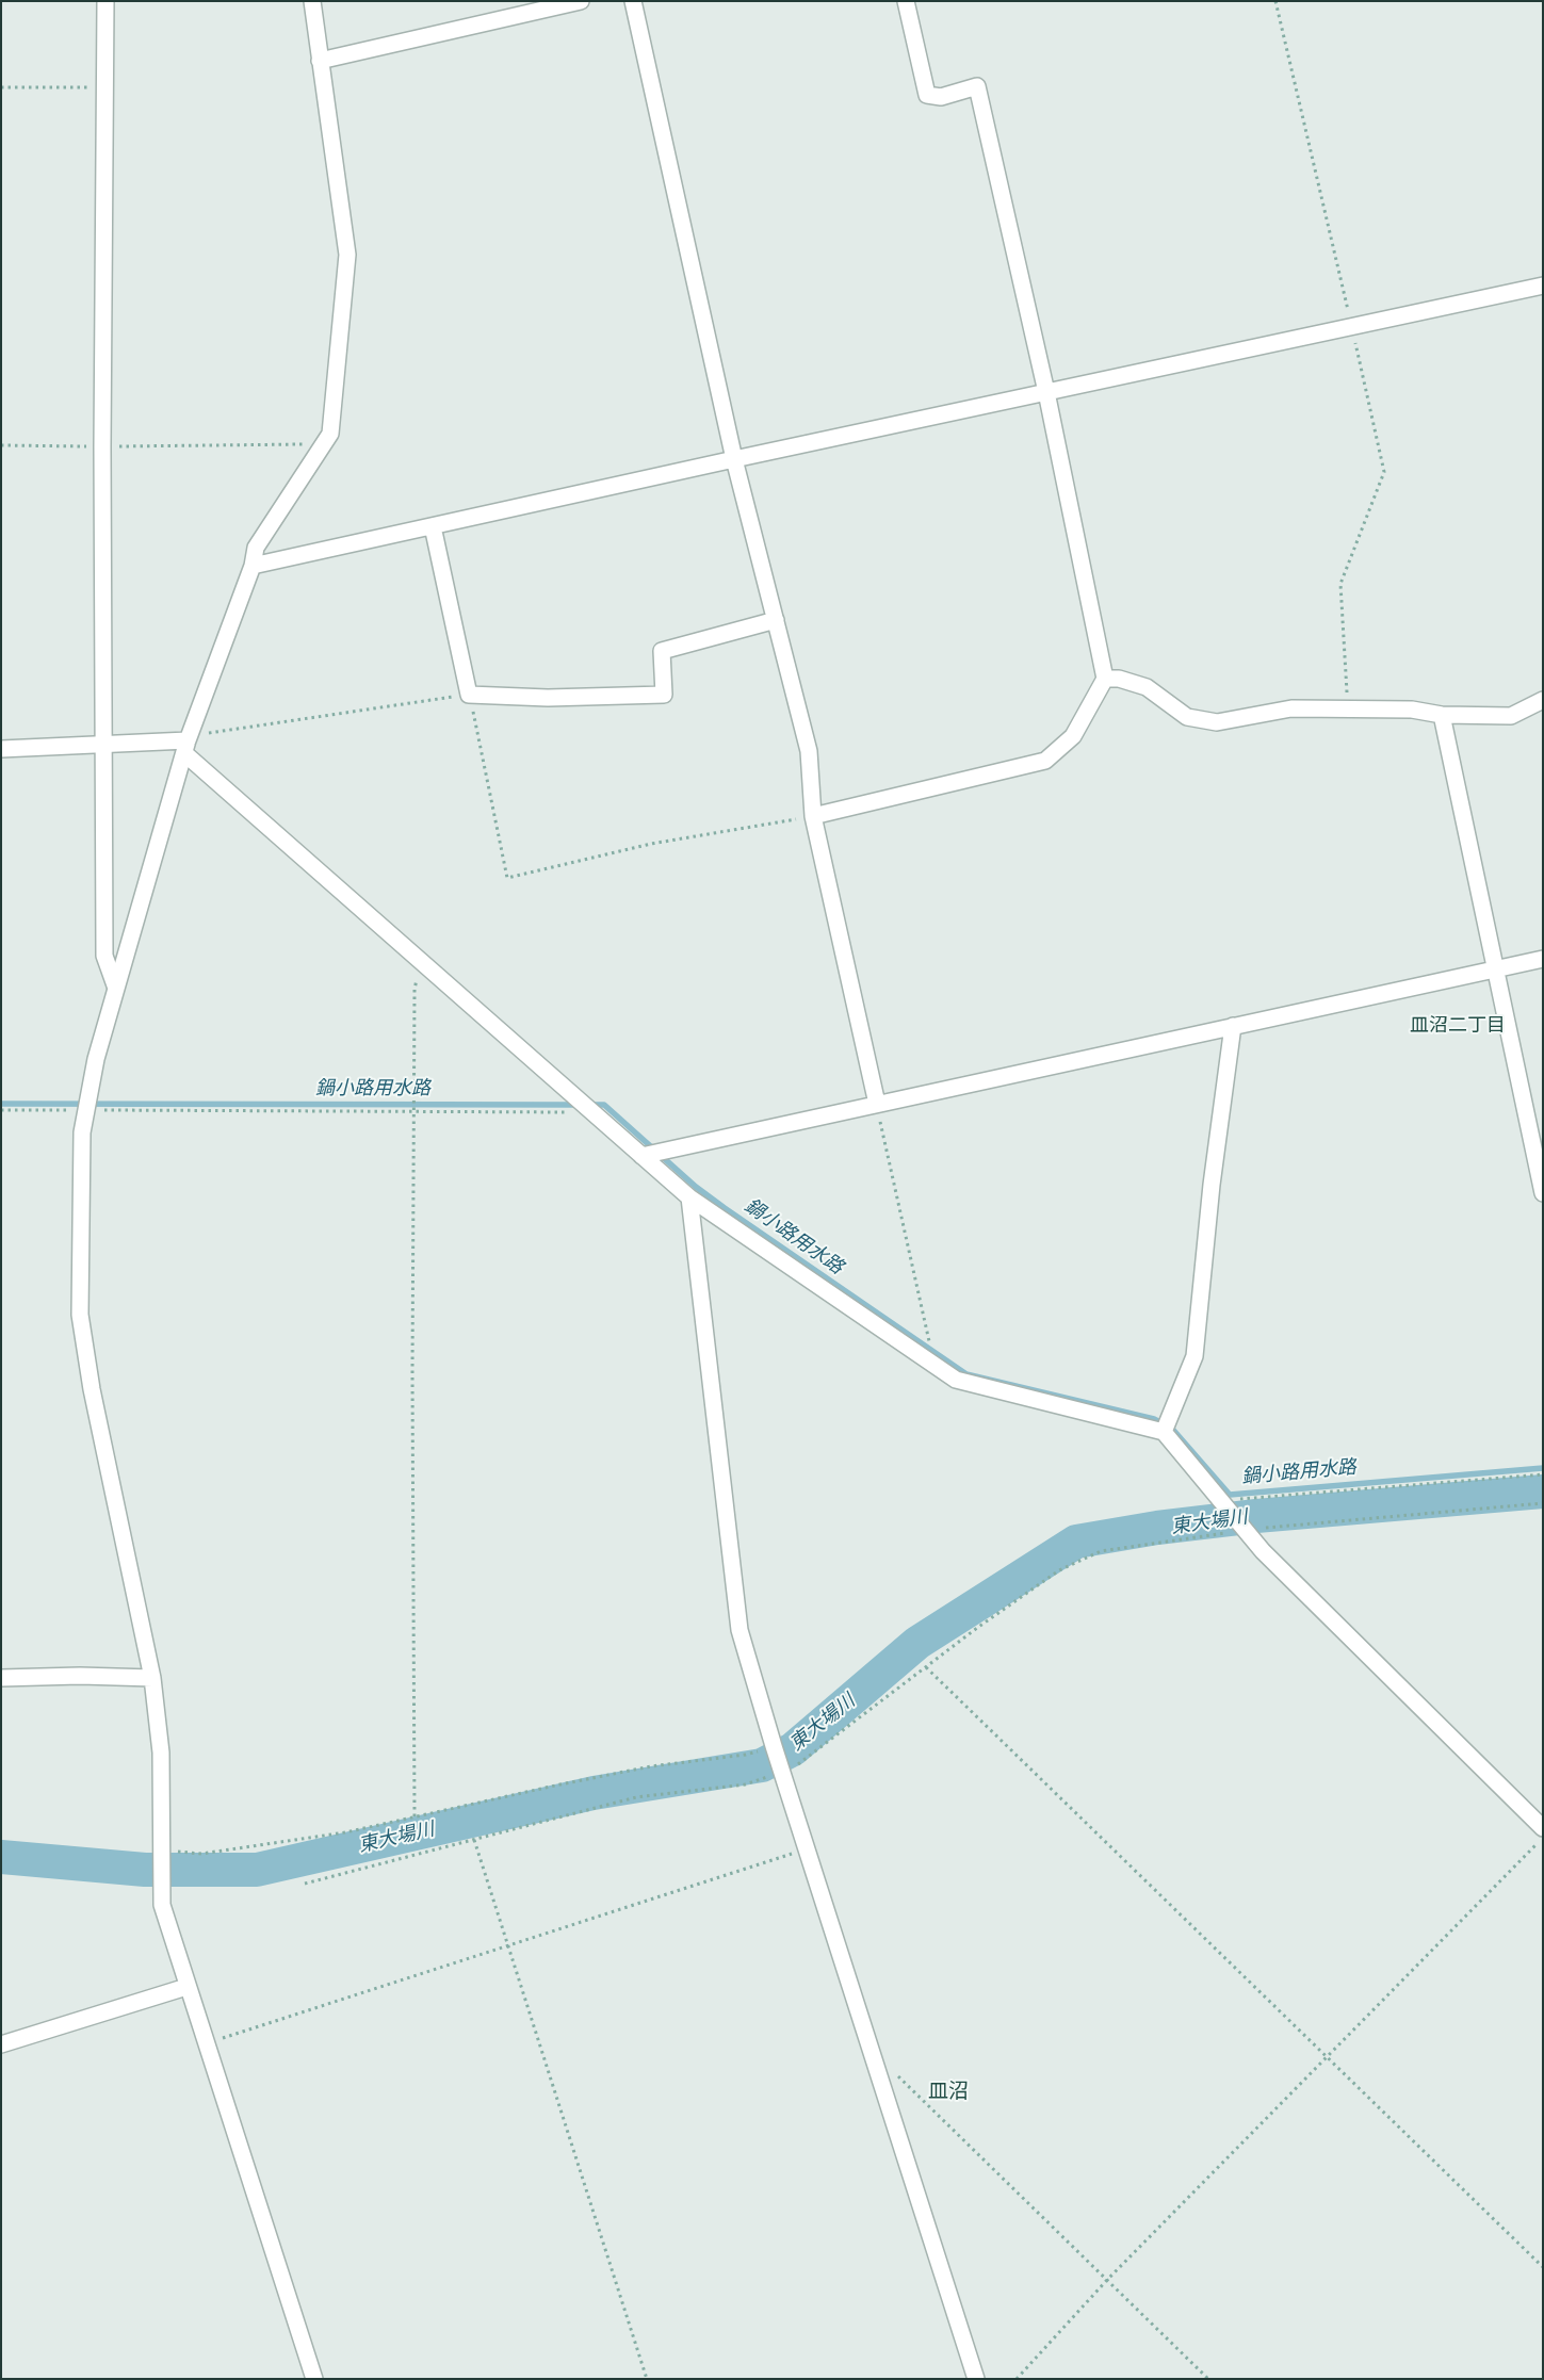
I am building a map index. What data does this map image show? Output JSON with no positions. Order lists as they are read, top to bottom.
{
  "districts": ["皿沼二丁目", "皿沼"],
  "water": ["鍋小路用水路", "東大場川"]
}
